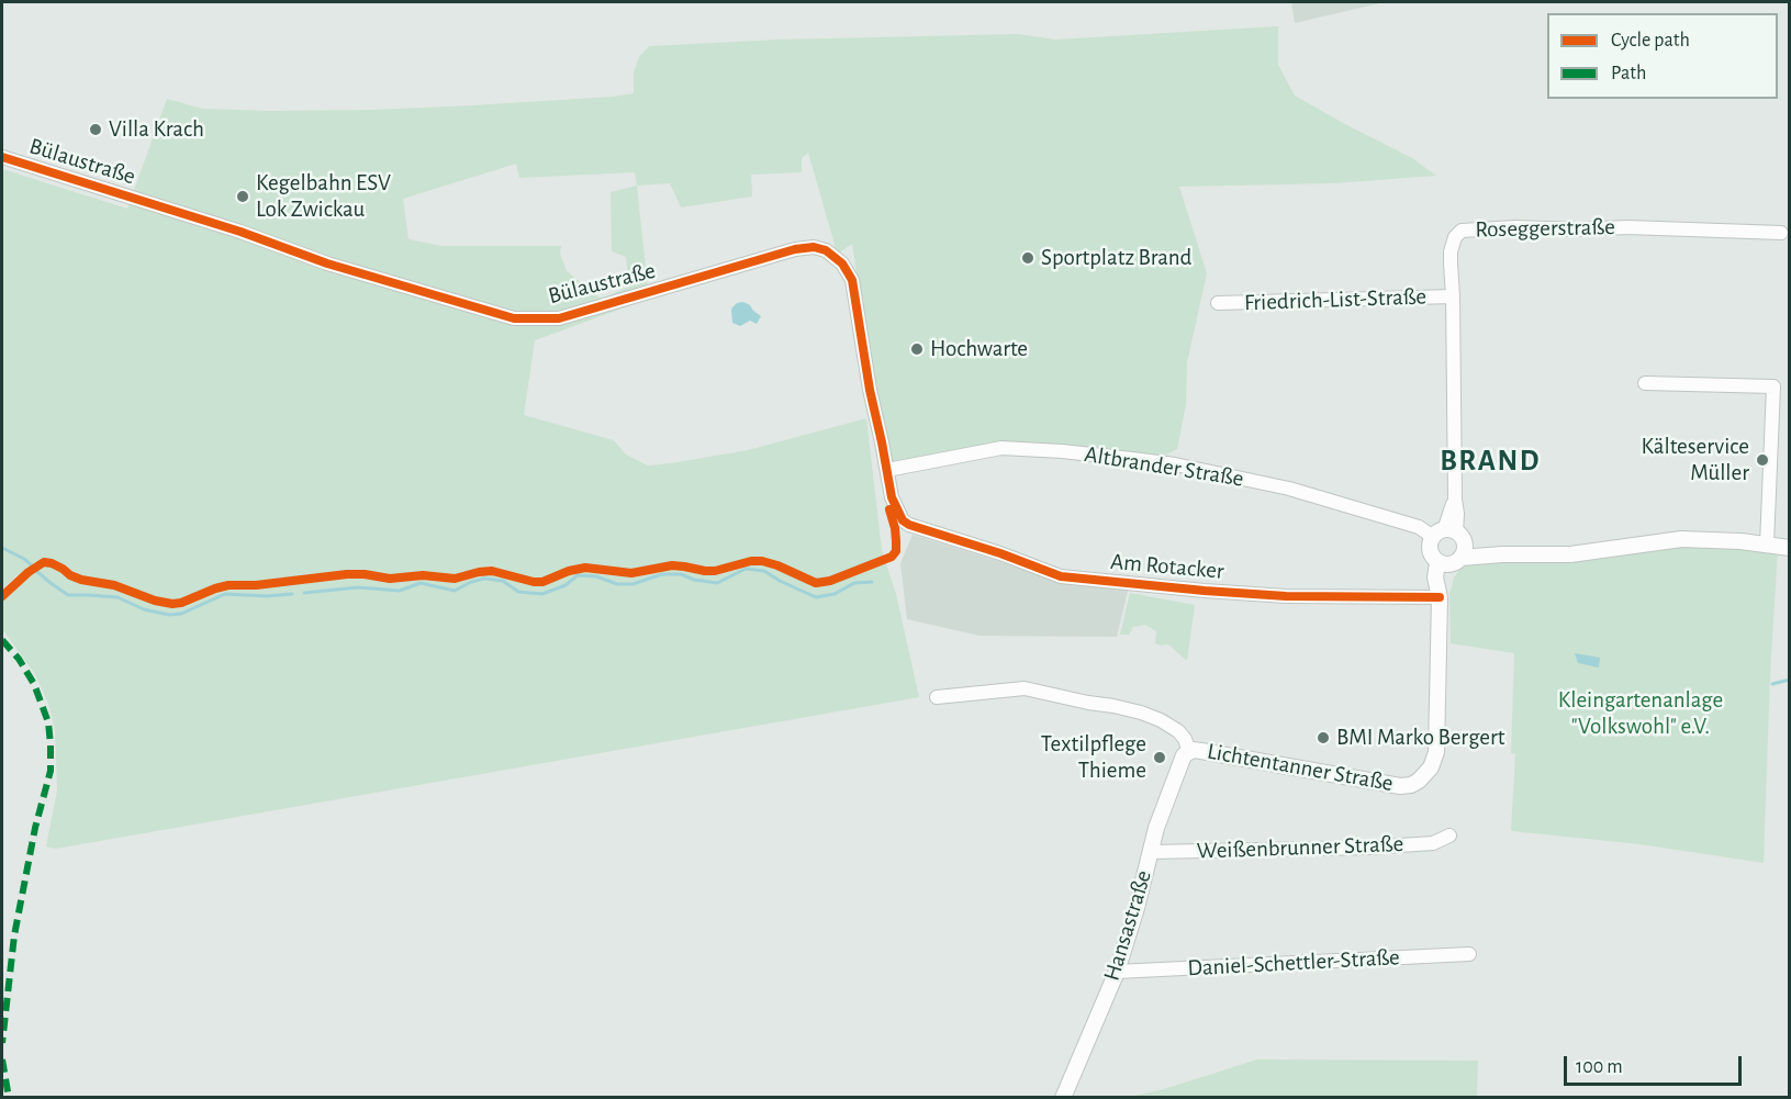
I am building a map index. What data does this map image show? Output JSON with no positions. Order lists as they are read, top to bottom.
{
  "streets": {
    "street": [
      "Bülaustraße",
      "Roseggerstraße",
      "Friedrich-List-Straße",
      "Altbrander Straße",
      "Am Rotacker",
      "Lichtentanner Straße",
      "Weißenbrunner Straße",
      "Hansastraße",
      "Daniel-Schettler-Straße"
    ]
  },
  "crossings": [
    ["Bülaustraße", "Altbrander Straße"],
    ["Bülaustraße", "Am Rotacker"],
    ["Roseggerstraße", "Friedrich-List-Straße"],
    ["Roseggerstraße", "Altbrander Straße"],
    ["Roseggerstraße", "Lichtentanner Straße"],
    ["Altbrander Straße", "Lichtentanner Straße"],
    ["Am Rotacker", "Lichtentanner Straße"],
    ["Lichtentanner Straße", "Hansastraße"],
    ["Weißenbrunner Straße", "Hansastraße"],
    ["Hansastraße", "Daniel-Schettler-Straße"]
  ],
  "districts": ["BRAND"],
  "parks": ["Kleingartenanlage \"Volkswohl\" e.V."],
  "places": [
    "Villa Krach",
    "Kegelbahn ESV Lok Zwickau",
    "Sportplatz Brand",
    "Hochwarte",
    "Kälteservice Müller",
    "BMI Marko Bergert",
    "Textilpflege Thieme"
  ],
  "legend": ["Cycle path", "Path"],
  "scale_bar": "100 m"
}
